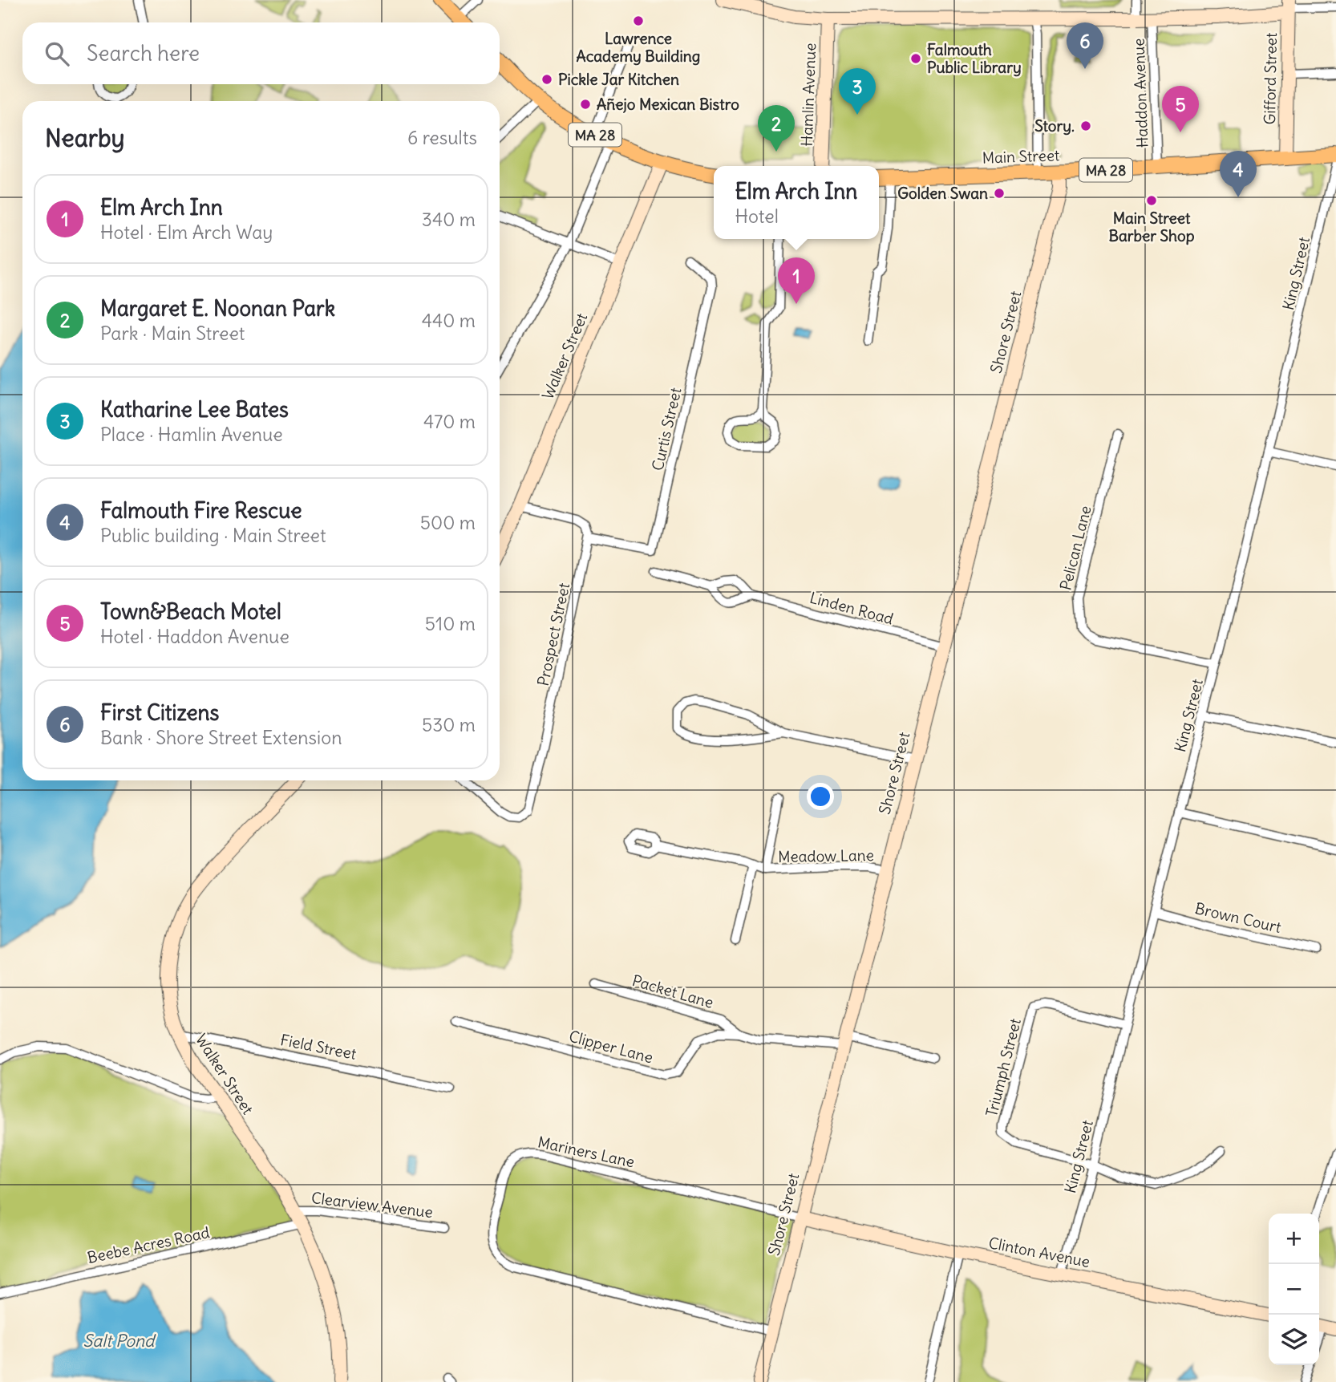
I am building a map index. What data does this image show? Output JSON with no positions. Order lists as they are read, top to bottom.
{
  "streets": {
    "main road": ["MA 28", "Main Street"],
    "street": [
      "Gifford Street",
      "Haddon Avenue",
      "Hamlin Avenue",
      "King Street",
      "Shore Street",
      "Walker Street",
      "Curtis Street",
      "Pelican Lane",
      "Linden Road",
      "Prospect Street",
      "Meadow Lane",
      "Brown Court",
      "Packet Lane",
      "Field Street",
      "Clipper Lane",
      "Triumph Street",
      "Mariners Lane",
      "Clearview Avenue",
      "Beebe Acres Road",
      "Clinton Avenue"
    ]
  },
  "crossings": [
    ["Gifford Street", "Main Street"],
    ["Haddon Avenue", "Main Street"],
    ["MA 28", "Walker Street"],
    ["Main Street", "Shore Street"],
    ["King Street", "Pelican Lane"],
    ["King Street", "Brown Court"],
    ["King Street", "Triumph Street"],
    ["King Street", "Clinton Avenue"],
    ["Shore Street", "Linden Road"],
    ["Shore Street", "Meadow Lane"],
    ["Shore Street", "Clipper Lane"],
    ["Shore Street", "Mariners Lane"],
    ["Shore Street", "Clinton Avenue"],
    ["Walker Street", "Field Street"],
    ["Walker Street", "Clearview Avenue"],
    ["Walker Street", "Beebe Acres Road"],
    ["Curtis Street", "Prospect Street"],
    ["Packet Lane", "Clipper Lane"],
    ["Mariners Lane", "Clinton Avenue"]
  ],
  "water": ["Salt Pond"],
  "places": [
    "Lawrence Academy Building",
    "Falmouth Public Library",
    "Pickle Jar Kitchen",
    "Añejo Mexican Bistro",
    "Story.",
    "Golden Swan",
    "Main Street Barber Shop"
  ],
  "page": {
    "pins": [
      "6",
      "3",
      "5",
      "2",
      "4",
      "1"
    ],
    "search": "Search here",
    "heading": ["Nearby", "6 results"],
    "popup": ["Elm Arch Inn", "Hotel"],
    "list": [
      {
        "mark": "1",
        "name": "Elm Arch Inn",
        "note": "Hotel · Elm Arch Way",
        "value": "340 m"
      },
      {
        "mark": "2",
        "name": "Margaret E. Noonan Park",
        "note": "Park · Main Street",
        "value": "440 m"
      },
      {
        "mark": "3",
        "name": "Katharine Lee Bates",
        "note": "Place · Hamlin Avenue",
        "value": "470 m"
      },
      {
        "mark": "4",
        "name": "Falmouth Fire Rescue",
        "note": "Public building · Main Street",
        "value": "500 m"
      },
      {
        "mark": "5",
        "name": "Town&Beach Motel",
        "note": "Hotel · Haddon Avenue",
        "value": "510 m"
      },
      {
        "mark": "6",
        "name": "First Citizens",
        "note": "Bank · Shore Street Extension",
        "value": "530 m"
      }
    ],
    "map_buttons": ["+", "−"]
  }
}
